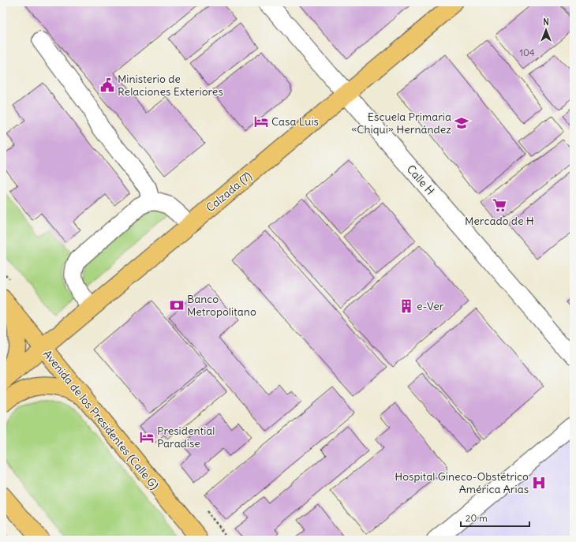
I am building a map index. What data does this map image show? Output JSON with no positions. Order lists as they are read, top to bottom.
{
  "streets": {
    "main road": ["Calzada (7)", "Avenida de los Presidentes (Calle G)"],
    "street": ["Calle H"]
  },
  "crossings": [
    ["Calle H", "Calzada (7)"],
    ["Calzada (7)", "Avenida de los Presidentes (Calle G)"]
  ],
  "places": {
    "public building": ["Ministerio de Relaciones Exteriores"],
    "hotel": ["Casa Luis", "Presidential Paradise"],
    "school or university": ["Escuela Primaria «Chiqui» Hernández"],
    "supermarket": ["Mercado de H"],
    "bank": ["Banco Metropolitano"],
    "building": ["e-Ver"],
    "hospital": ["Hospital Gineco-Obstétrico América Arias"]
  },
  "house_numbers": ["104"],
  "scale_bar": "20 m",
  "north": "top"
}
